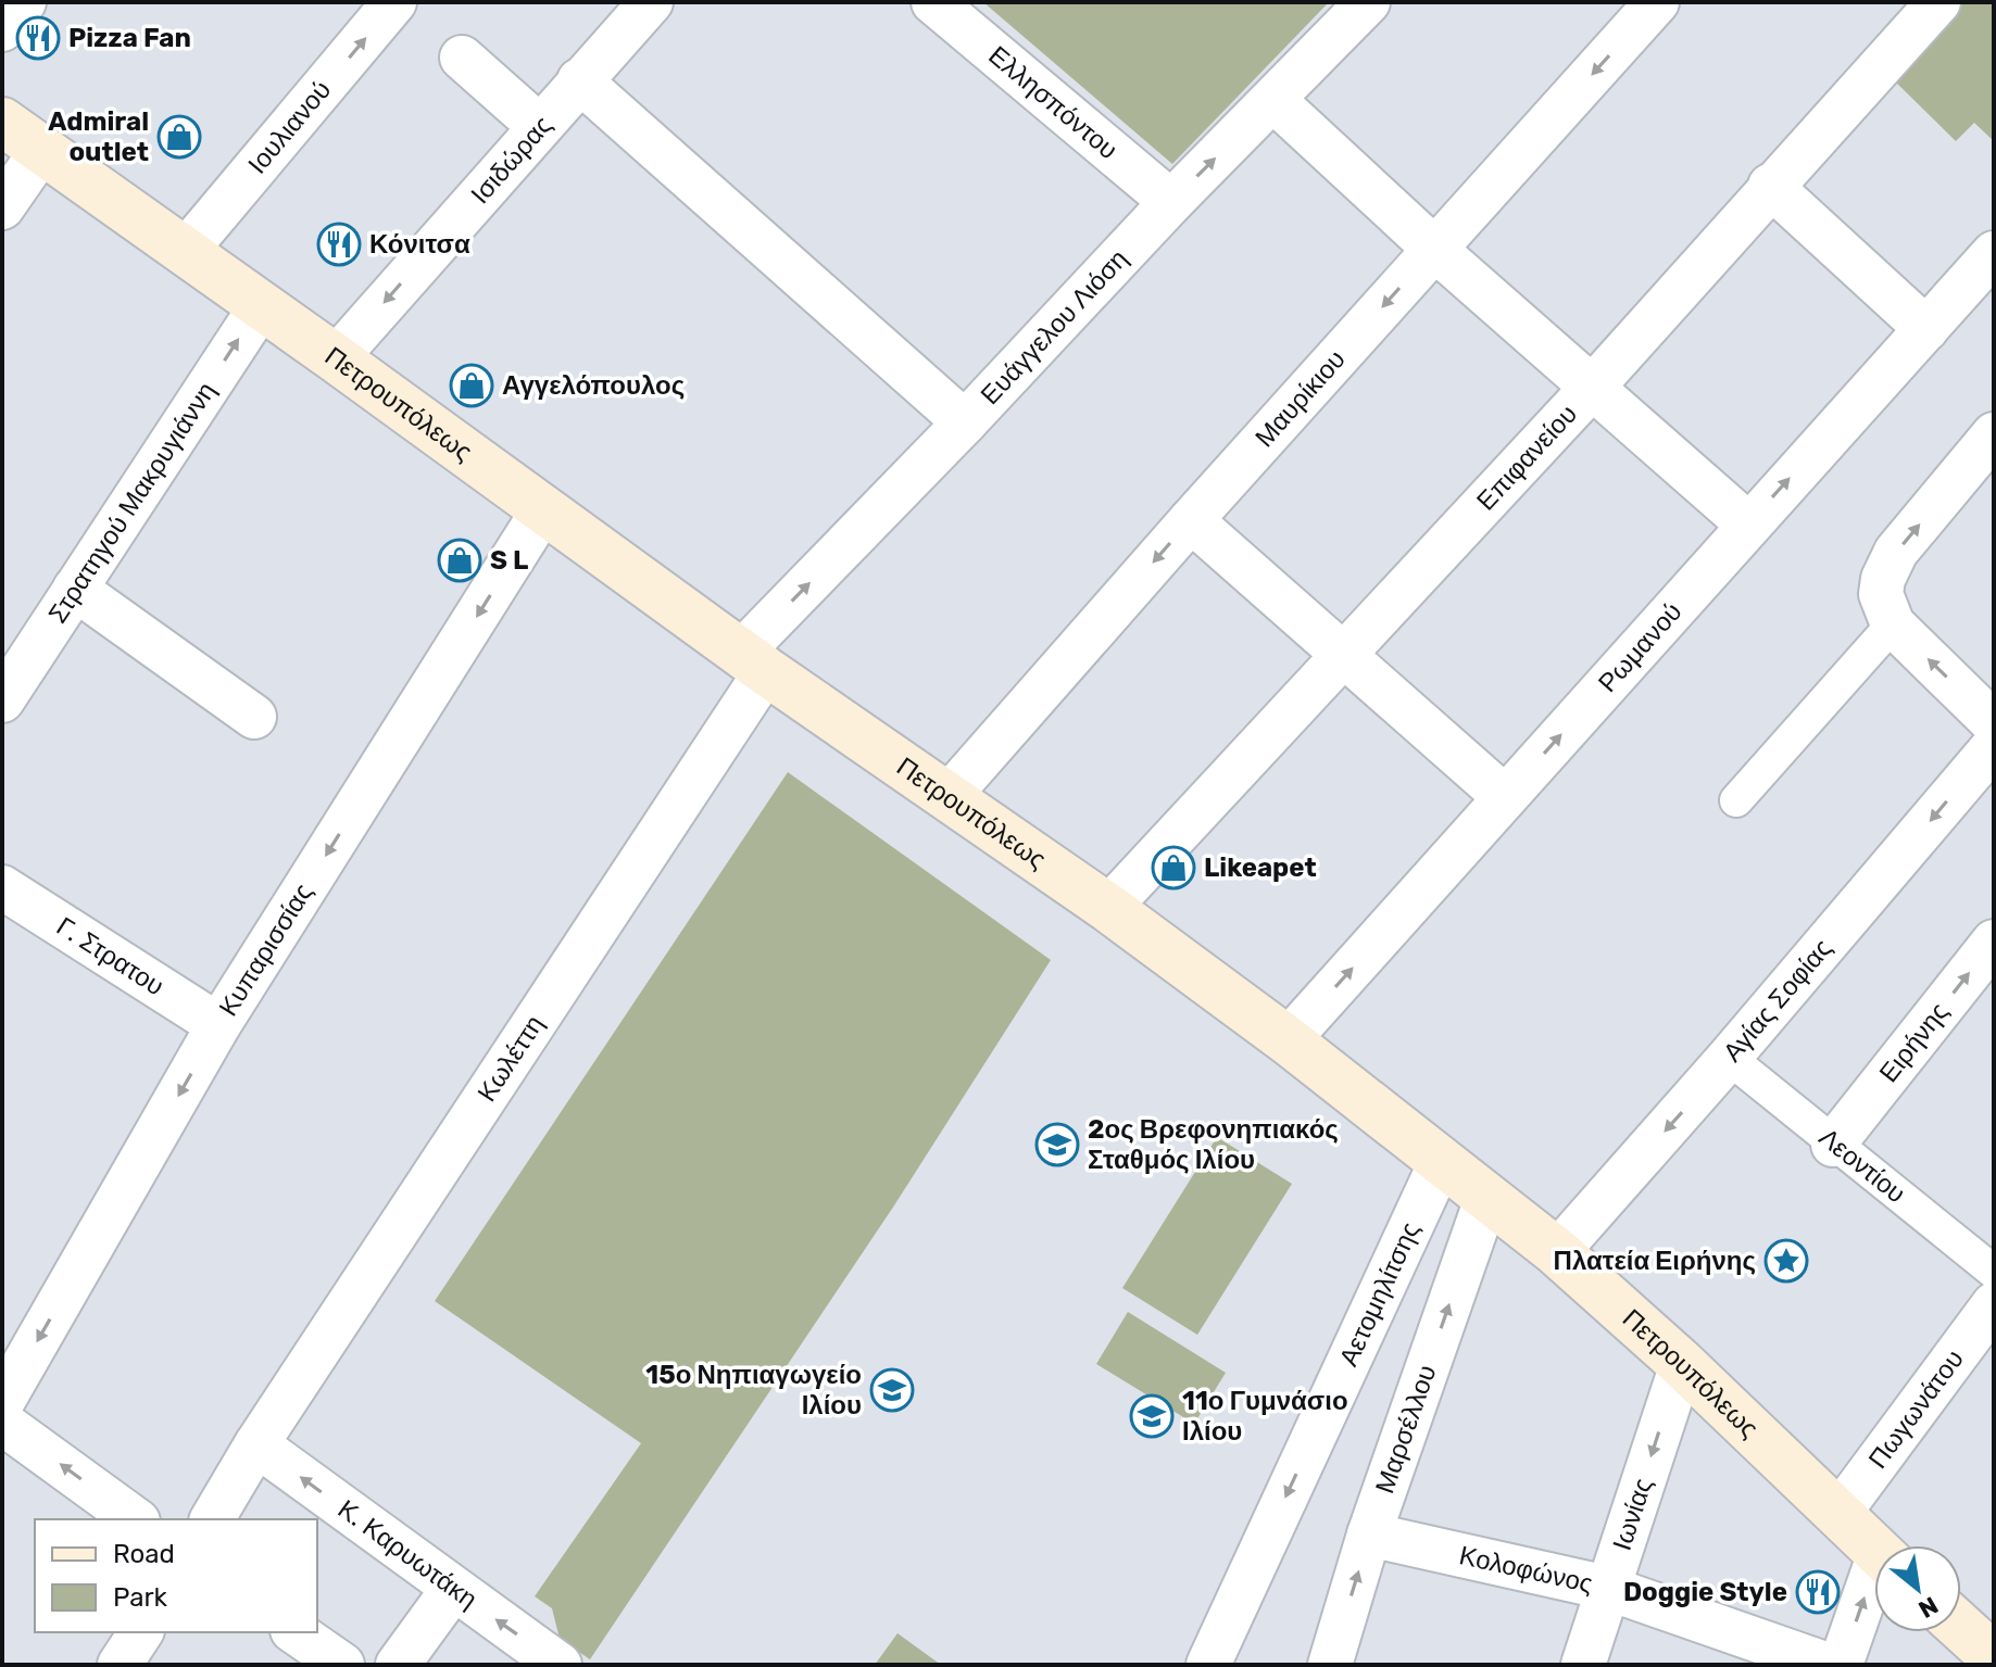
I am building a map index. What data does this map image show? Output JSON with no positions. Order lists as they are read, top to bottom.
{
  "streets": {
    "main road": ["Πετρουπόλεως"],
    "street": [
      "Ελλησπόντου",
      "Ιουλιανού",
      "Ισιδώρας",
      "Ευάγγελου Λιόση",
      "Μαυρίκιου",
      "Επιφανείου",
      "Στρατηγού Μακρυγιάννη",
      "Ρωμανού",
      "Κυπαρισσίας",
      "Γ. Στρατου",
      "Αγίας Σοφίας",
      "Ειρήνης",
      "Κωλέττη",
      "Λεοντίου",
      "Αετομηλίτσης",
      "Πωγωνάτου",
      "Μαρσέλλου",
      "Ιωνίας",
      "Κ. Καρυωτάκη",
      "Κολοφώνος"
    ]
  },
  "crossings": [
    ["Ελλησπόντου", "Ευάγγελου Λιόση"],
    ["Ιουλιανού", "Πετρουπόλεως"],
    ["Ισιδώρας", "Πετρουπόλεως"],
    ["Ευάγγελου Λιόση", "Πετρουπόλεως"],
    ["Ευάγγελου Λιόση", "Κωλέττη"],
    ["Μαυρίκιου", "Πετρουπόλεως"],
    ["Πετρουπόλεως", "Επιφανείου"],
    ["Πετρουπόλεως", "Στρατηγού Μακρυγιάννη"],
    ["Πετρουπόλεως", "Ρωμανού"],
    ["Πετρουπόλεως", "Κυπαρισσίας"],
    ["Πετρουπόλεως", "Αγίας Σοφίας"],
    ["Πετρουπόλεως", "Κωλέττη"],
    ["Πετρουπόλεως", "Αετομηλίτσης"],
    ["Πετρουπόλεως", "Πωγωνάτου"],
    ["Πετρουπόλεως", "Μαρσέλλου"],
    ["Πετρουπόλεως", "Ιωνίας"],
    ["Κυπαρισσίας", "Γ. Στρατου"],
    ["Αγίας Σοφίας", "Λεοντίου"],
    ["Ειρήνης", "Λεοντίου"],
    ["Κωλέττη", "Κ. Καρυωτάκη"],
    ["Μαρσέλλου", "Κολοφώνος"],
    ["Ιωνίας", "Κολοφώνος"]
  ],
  "one_way": [
    "Ιουλιανού",
    "Ισιδώρας",
    "Ευάγγελου Λιόση",
    "Μαυρίκιου",
    "Στρατηγού Μακρυγιάννη",
    "Κυπαρισσίας",
    "Ειρήνης",
    "Αετομηλίτσης",
    "Μαρσέλλου",
    "Κ. Καρυωτάκη"
  ],
  "places": {
    "restaurant": ["Pizza Fan", "Κόνιτσα", "Doggie Style"],
    "shop": [
      "Admiral outlet",
      "Αγγελόπουλος",
      "S L",
      "Likeapet"
    ],
    "school or university": ["2ος Βρεφονηπιακός Σταθμός Ιλίου", "15ο Νηπιαγωγείο Ιλίου", "11ο Γυμνάσιο Ιλίου"],
    "place": ["Πλατεία Ειρήνης"]
  },
  "legend": ["Road", "Park"],
  "north": "bottom right"
}
